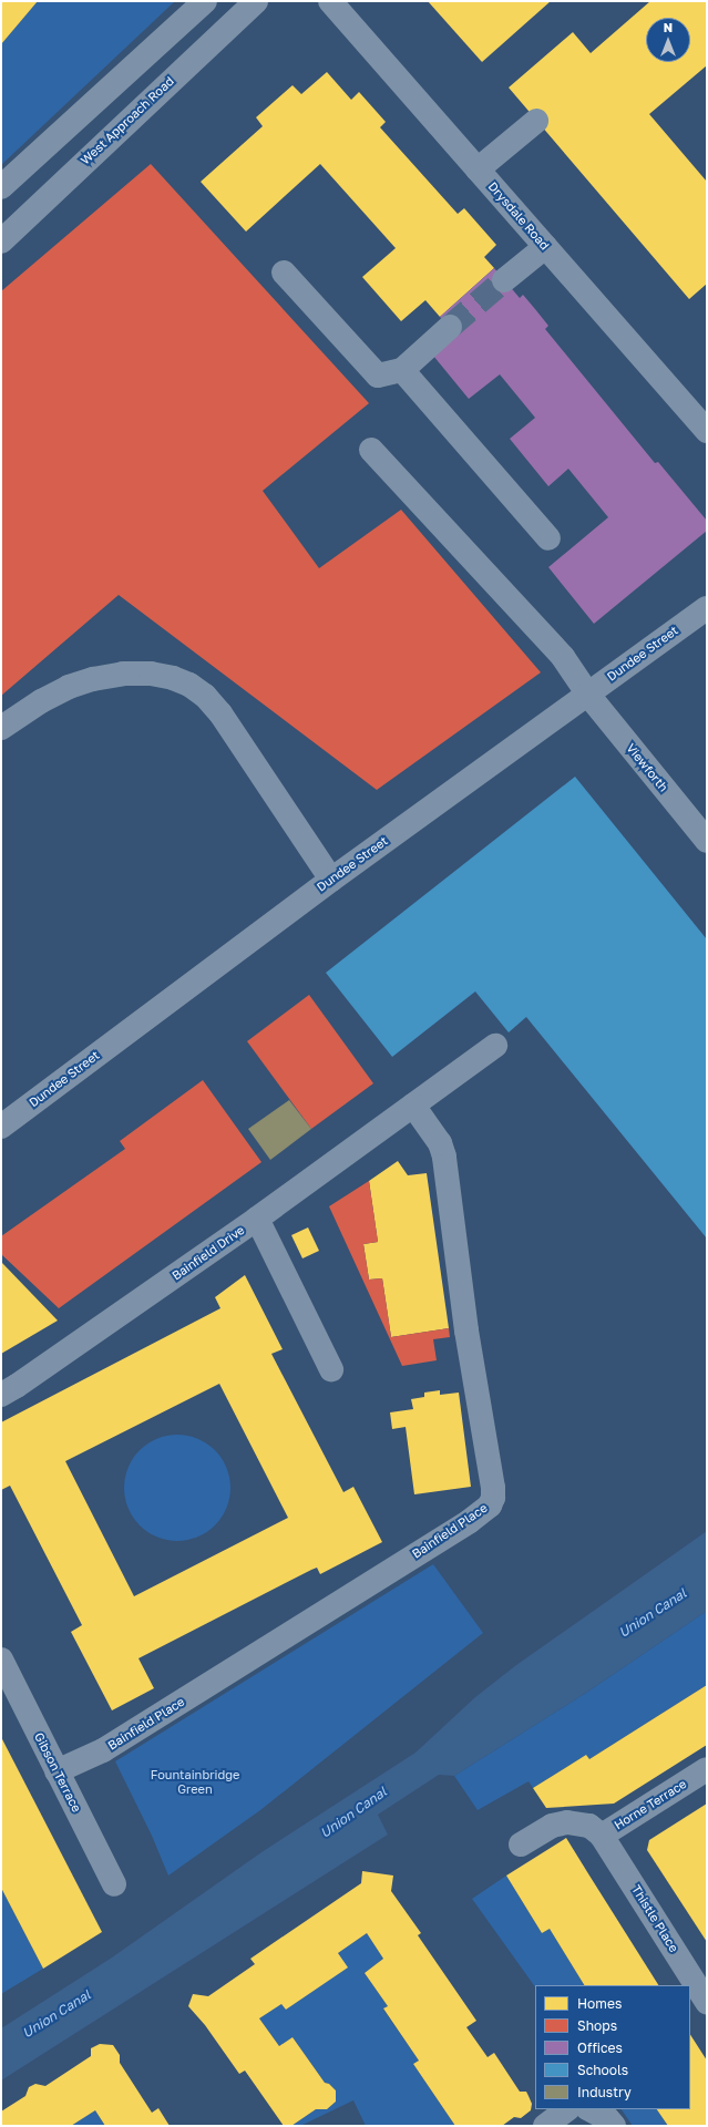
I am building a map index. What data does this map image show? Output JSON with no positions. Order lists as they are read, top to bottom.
{
  "streets": {
    "street": [
      "West Approach Road",
      "Drysdale Road",
      "Dundee Street",
      "Viewforth",
      "Bainfield Drive",
      "Bainfield Place",
      "Gibson Terrace",
      "Horne Terrace",
      "Thistle Place"
    ]
  },
  "crossings": [
    ["Dundee Street", "Viewforth"],
    ["Bainfield Drive", "Bainfield Place"],
    ["Bainfield Place", "Gibson Terrace"],
    ["Horne Terrace", "Thistle Place"]
  ],
  "water": ["Union Canal"],
  "parks": ["Fountainbridge Green"],
  "legend": [
    "Homes",
    "Shops",
    "Offices",
    "Schools",
    "Industry"
  ],
  "north": "top"
}
